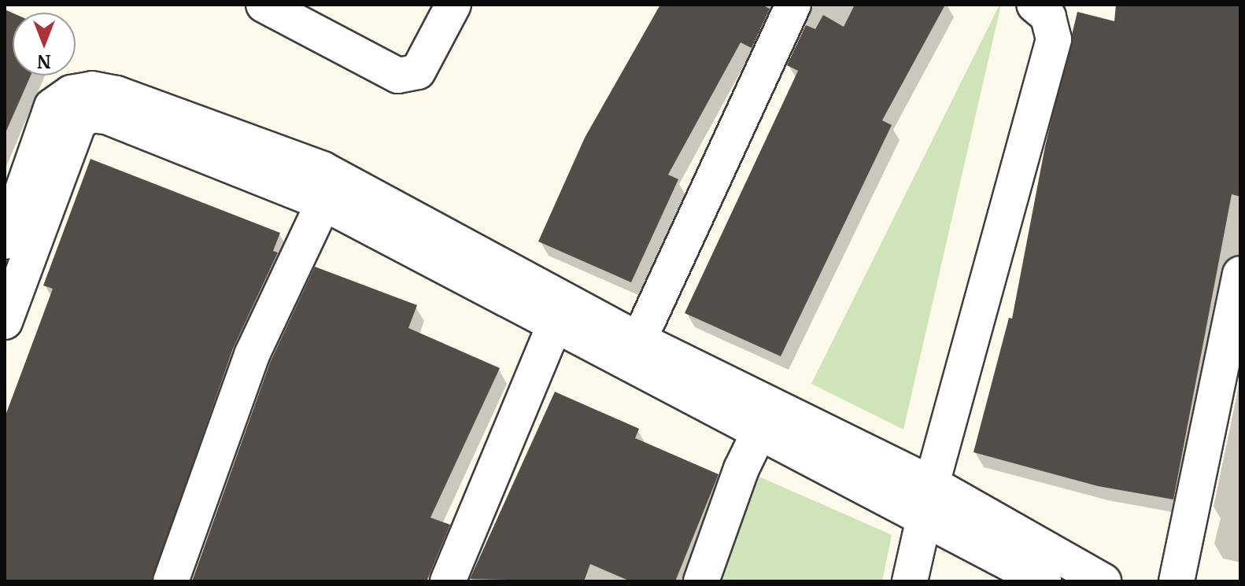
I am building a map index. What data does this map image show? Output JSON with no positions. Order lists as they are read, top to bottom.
{
  "north": "bottom"
}
